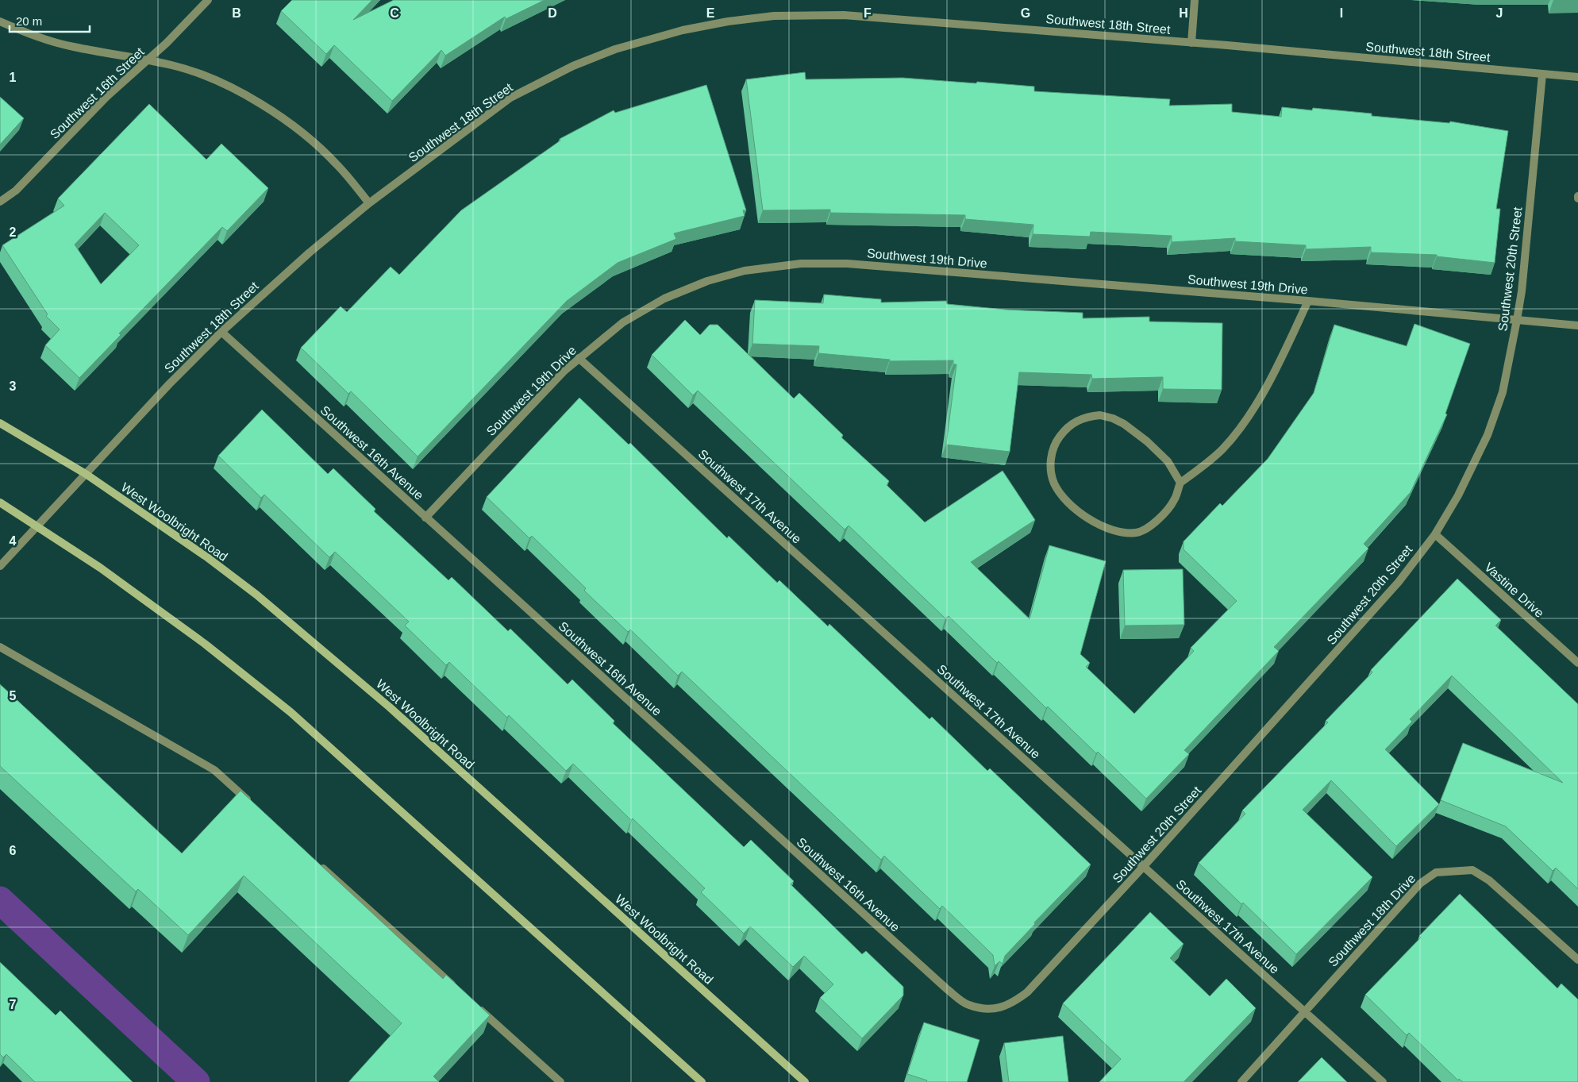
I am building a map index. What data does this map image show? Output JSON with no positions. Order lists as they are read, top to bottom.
{
  "streets": {
    "main road": ["West Woolbright Road"],
    "street": [
      "Southwest 18th Street",
      "Southwest 16th Street",
      "Southwest 19th Drive",
      "Southwest 20th Street",
      "Southwest 16th Avenue",
      "Southwest 17th Avenue",
      "Vastine Drive",
      "Southwest 18th Drive"
    ]
  },
  "crossings": [
    ["Southwest 18th Street", "Southwest 20th Street"],
    ["Southwest 18th Street", "Southwest 16th Avenue"],
    ["Southwest 18th Street", "West Woolbright Road"],
    ["Southwest 19th Drive", "Southwest 20th Street"],
    ["Southwest 19th Drive", "Southwest 16th Avenue"],
    ["Southwest 19th Drive", "Southwest 17th Avenue"],
    ["Southwest 20th Street", "Southwest 16th Avenue"],
    ["Southwest 20th Street", "Southwest 17th Avenue"],
    ["Southwest 20th Street", "Vastine Drive"],
    ["Southwest 17th Avenue", "Southwest 18th Drive"]
  ],
  "scale_bar": "20 m",
  "grid": {
    "columns": [
      "B",
      "C",
      "D",
      "E",
      "F",
      "G",
      "H",
      "I",
      "J"
    ],
    "rows": [
      "1",
      "2",
      "3",
      "4",
      "5",
      "6",
      "7"
    ]
  }
}
